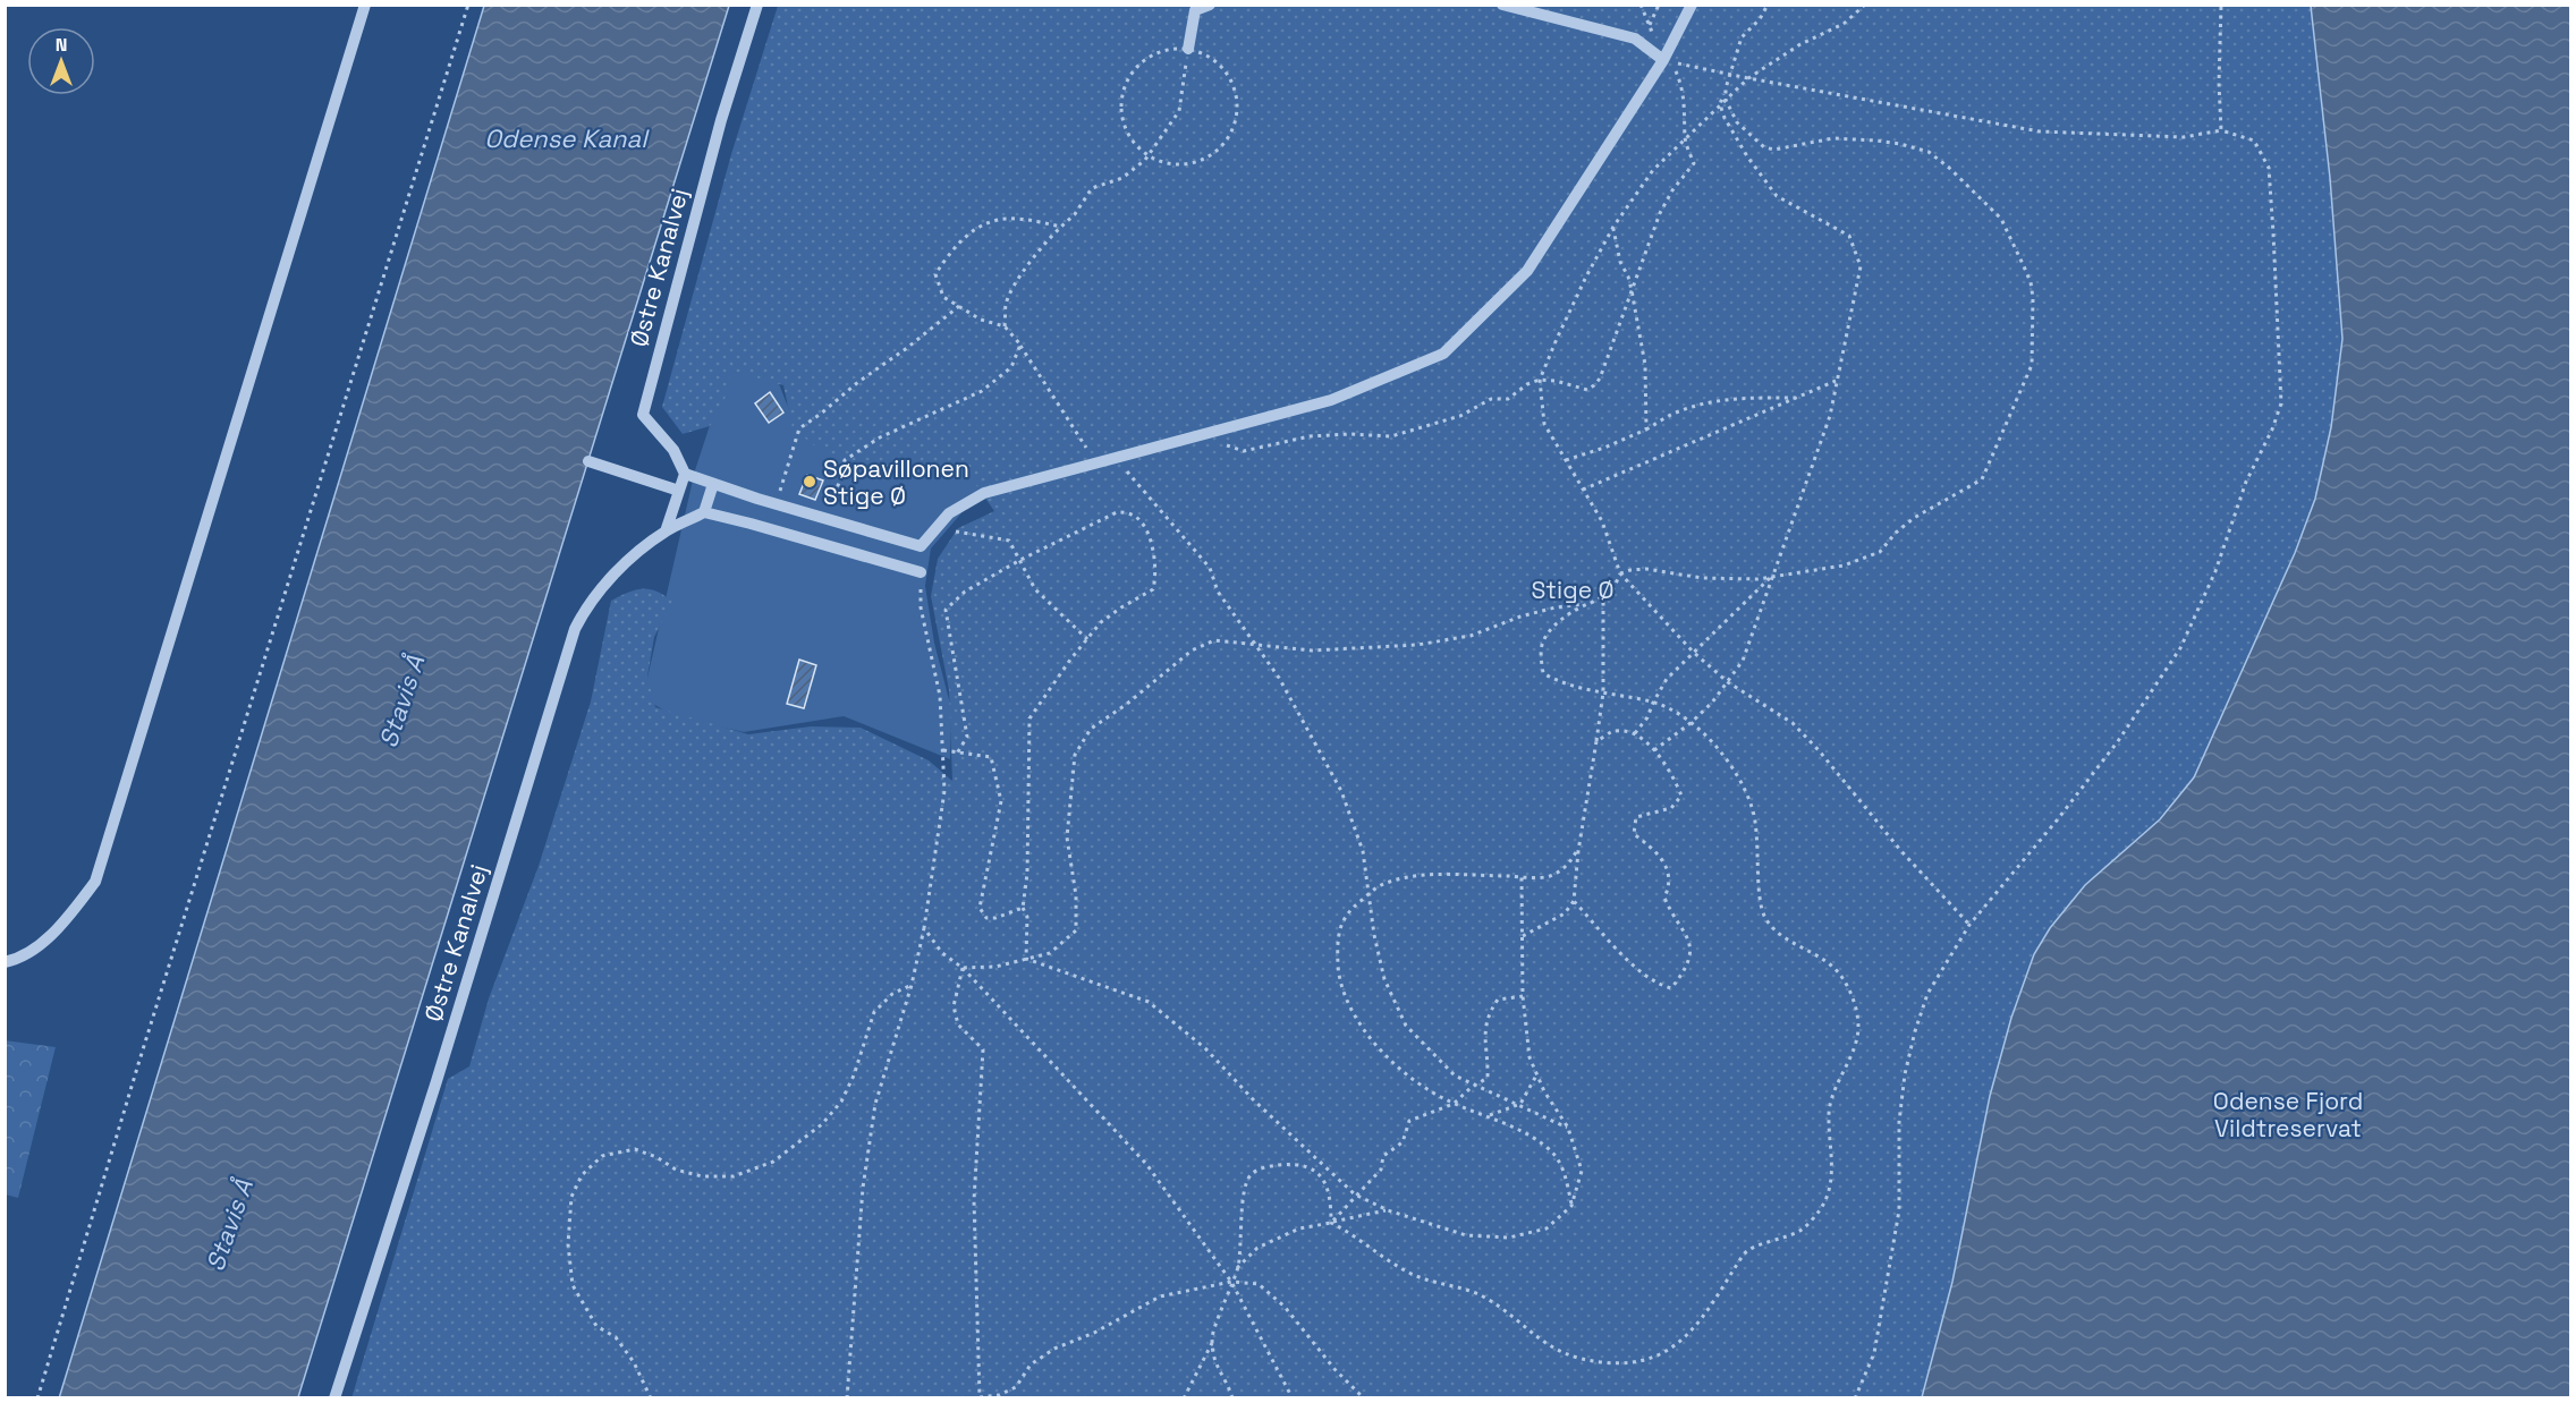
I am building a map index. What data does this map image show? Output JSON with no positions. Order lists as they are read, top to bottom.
{
  "streets": {
    "street": ["Østre Kanalvej"]
  },
  "water": ["Odense Kanal", "Stavis Å"],
  "parks": ["Stige Ø", "Odense Fjord Vildtreservat"],
  "places": ["Søpavillonen Stige Ø"],
  "north": "top"
}
